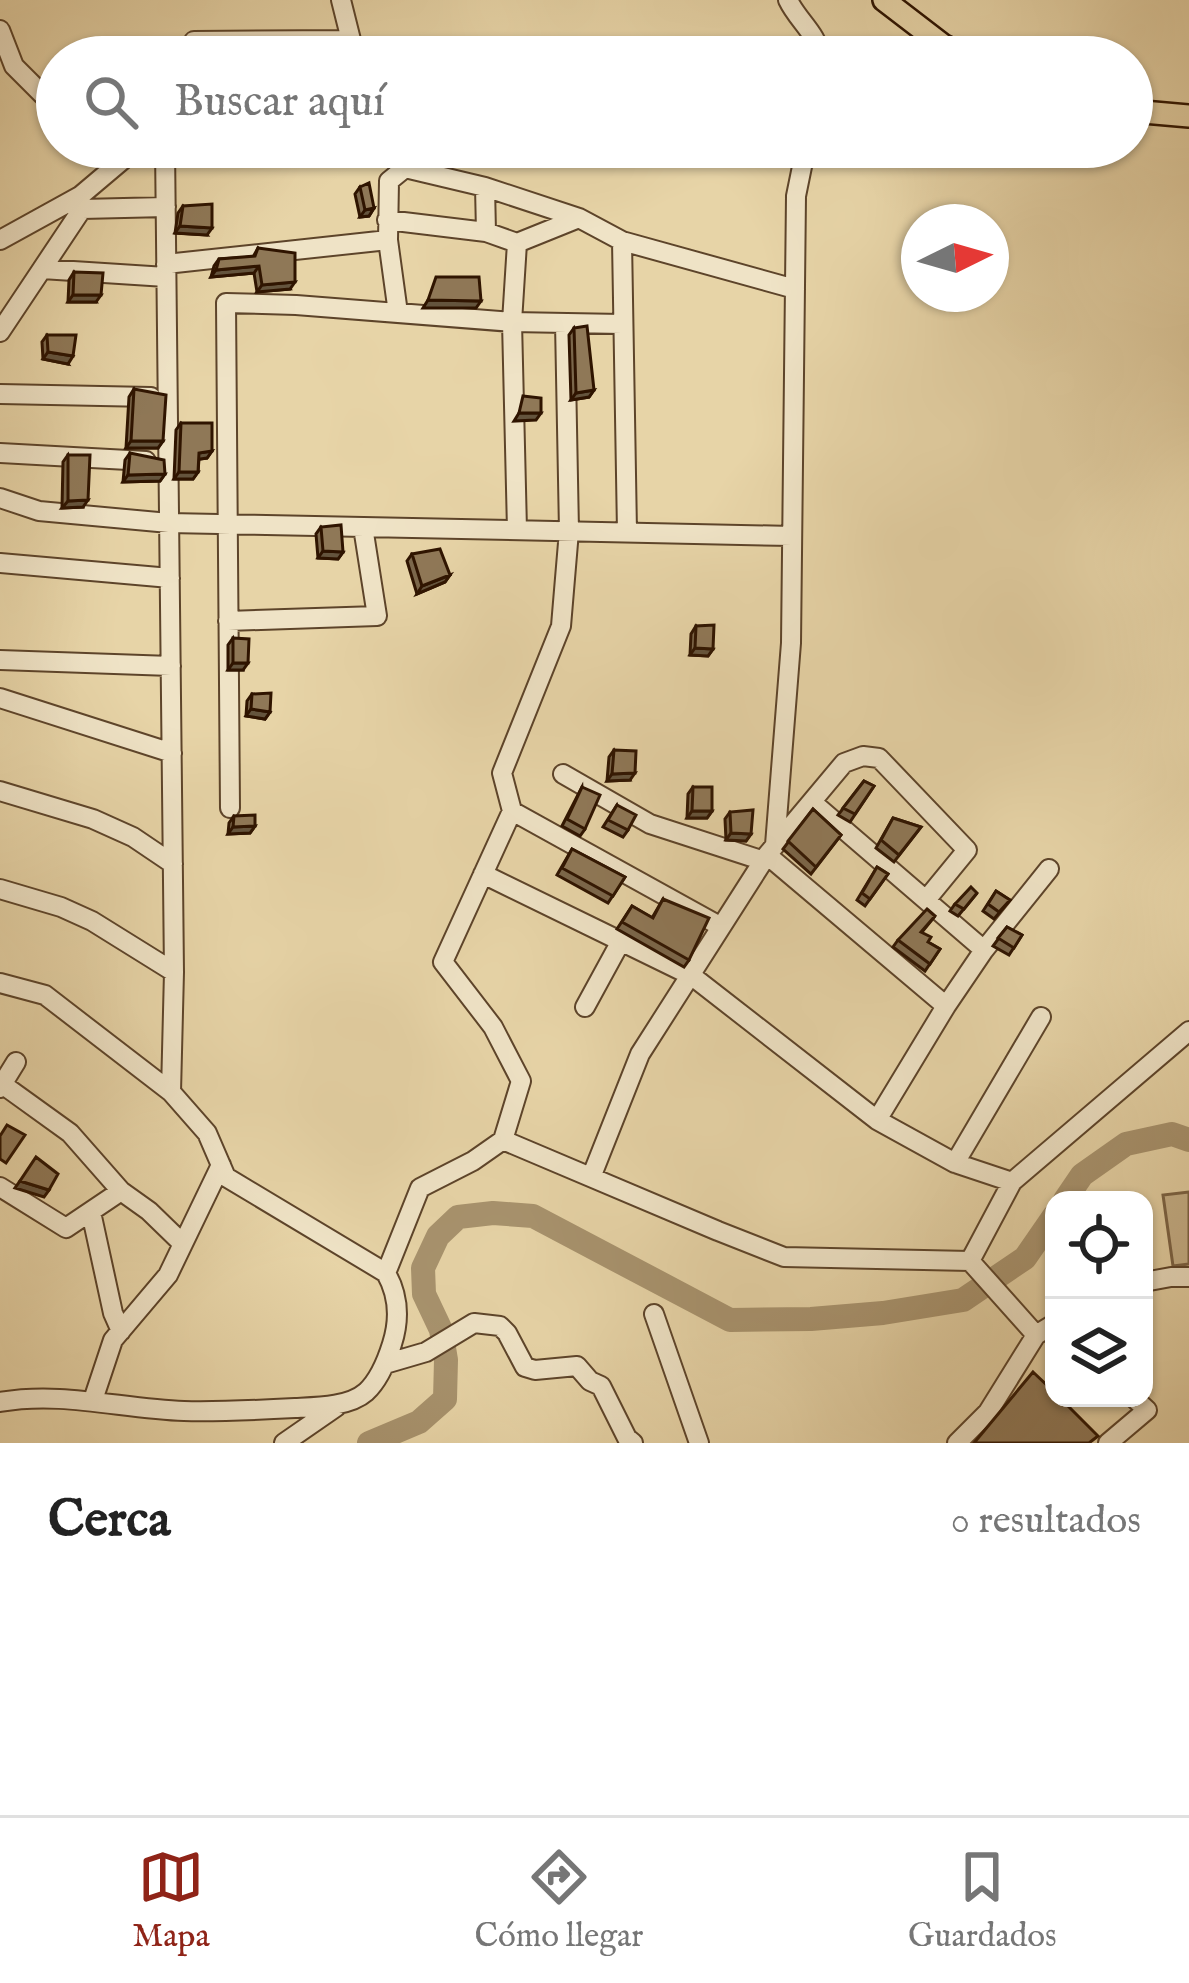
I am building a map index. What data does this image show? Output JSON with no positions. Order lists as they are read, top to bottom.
{
  "north": "right",
  "page": {
    "search": "Buscar aquí",
    "heading": ["Cerca", "0 resultados"],
    "nav": ["Mapa", "Cómo llegar", "Guardados"]
  }
}
